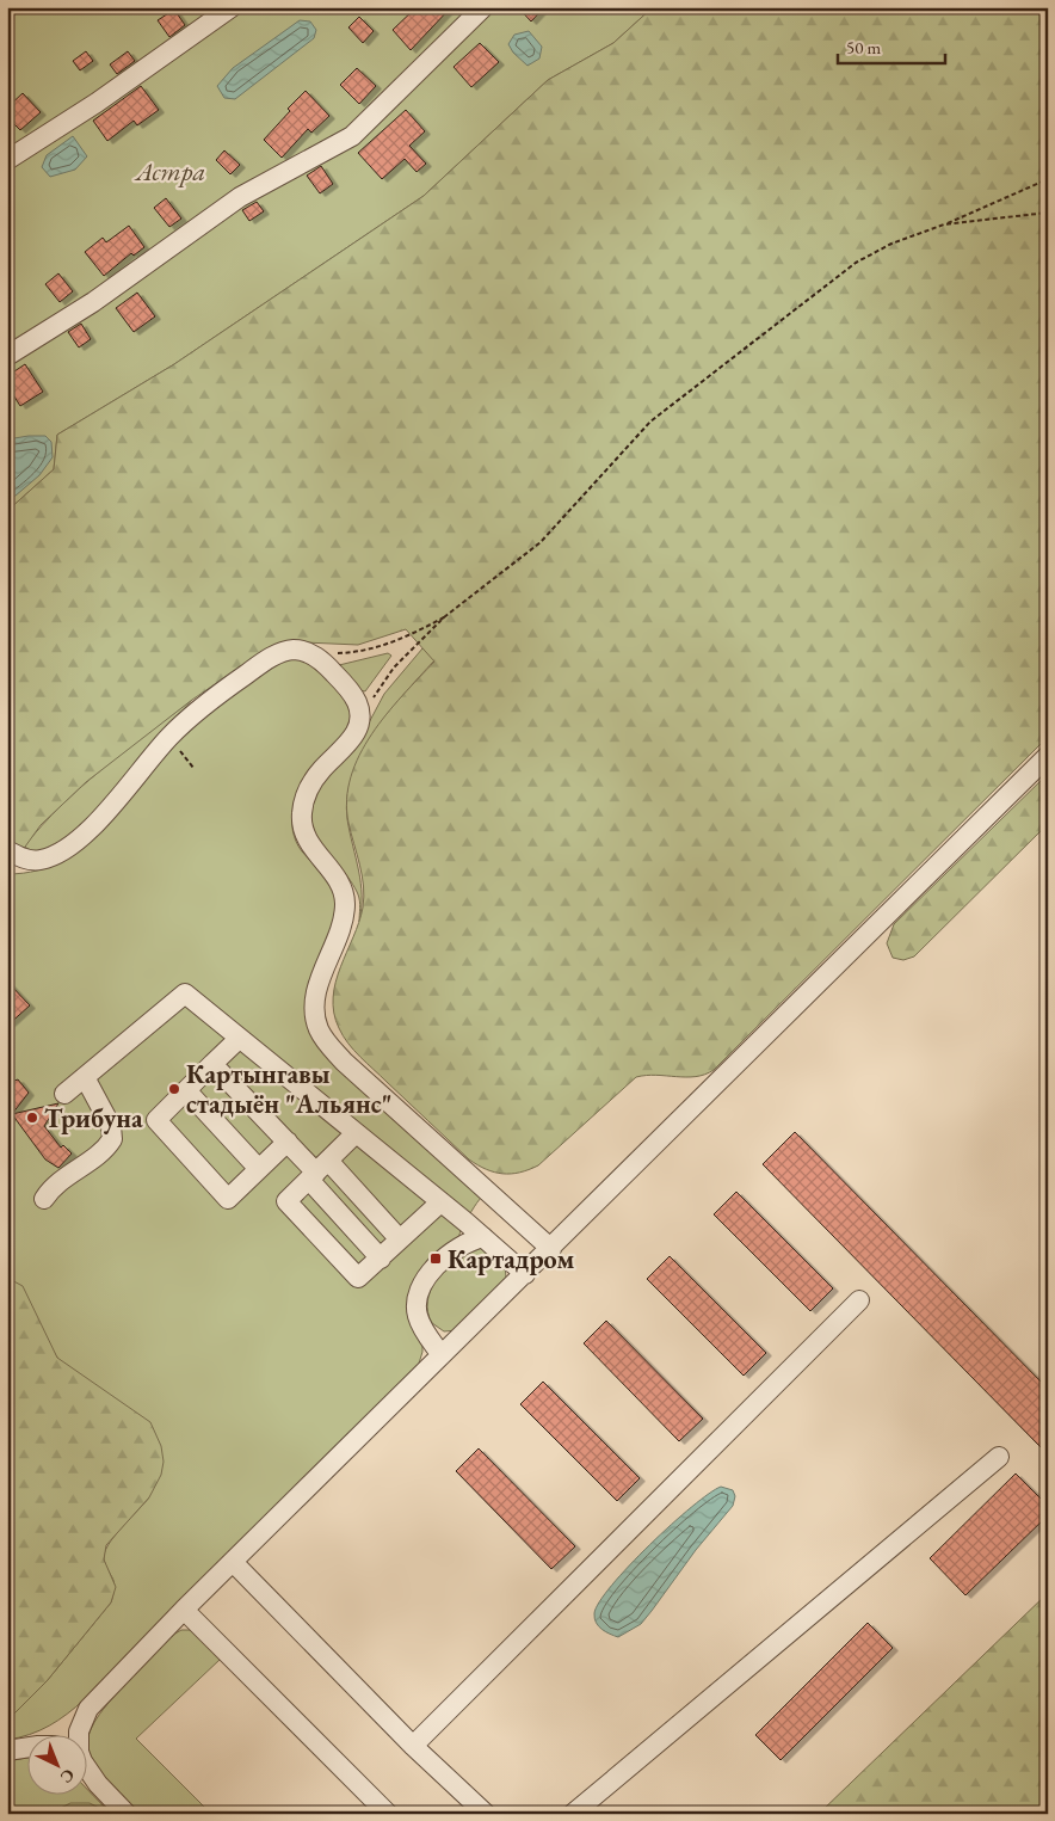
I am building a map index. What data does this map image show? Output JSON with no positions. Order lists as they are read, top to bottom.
{
  "parks": ["Астра"],
  "places": {
    "other": ["Картынгавы стадыён \"Альянс\"", "Трибуна"],
    "transit": ["Картадром"]
  },
  "scale_bar": "50 m",
  "north": "bottom right"
}
